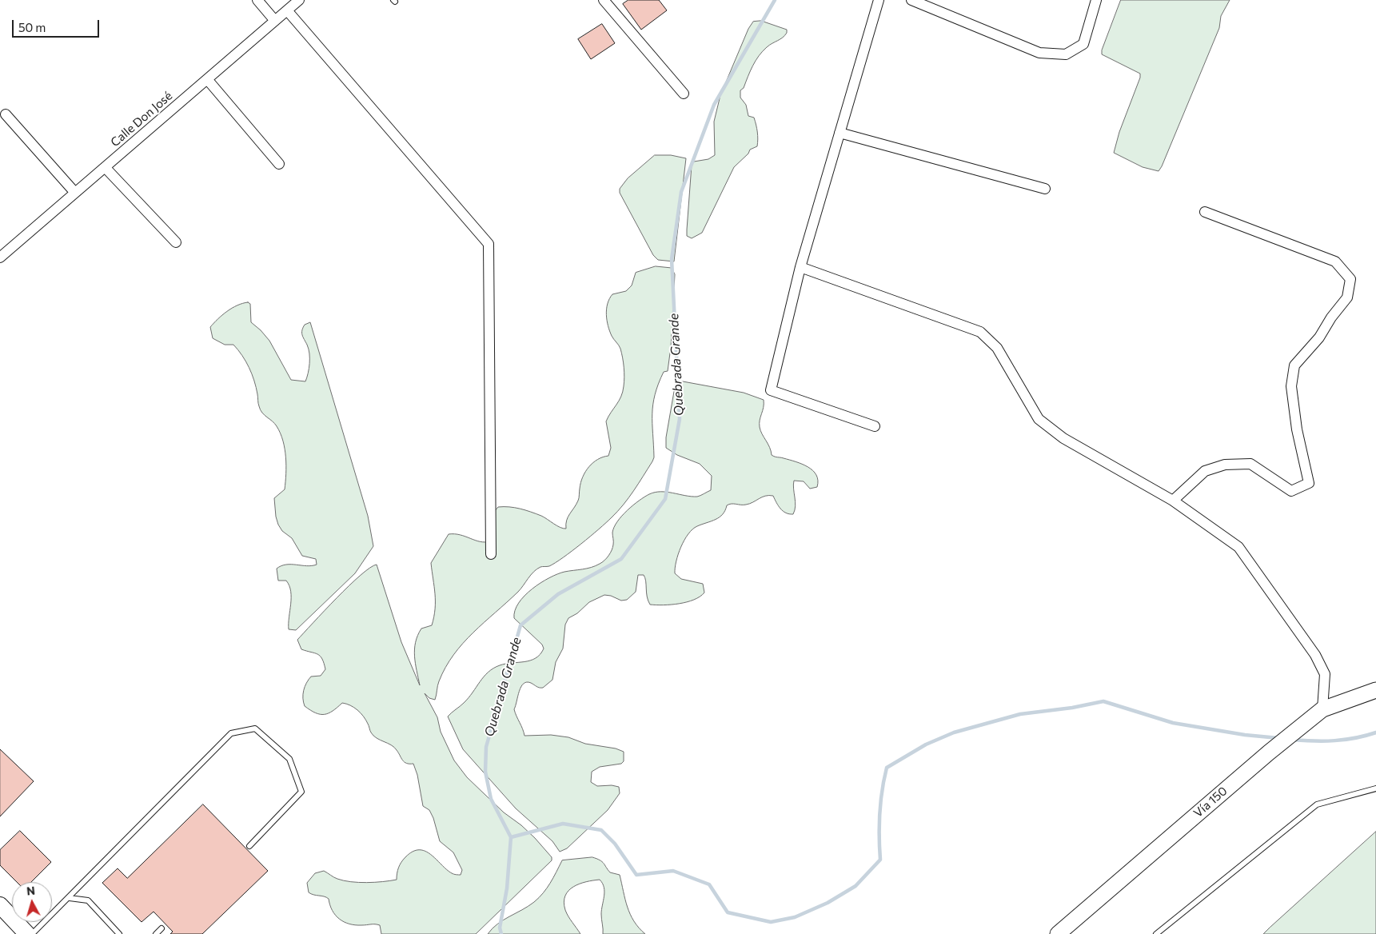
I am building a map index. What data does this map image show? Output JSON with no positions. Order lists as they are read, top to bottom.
{
  "streets": {
    "main road": ["Vía 150"],
    "street": ["Calle Don José"]
  },
  "water": ["Quebrada Grande"],
  "scale_bar": "50 m",
  "north": "top"
}
